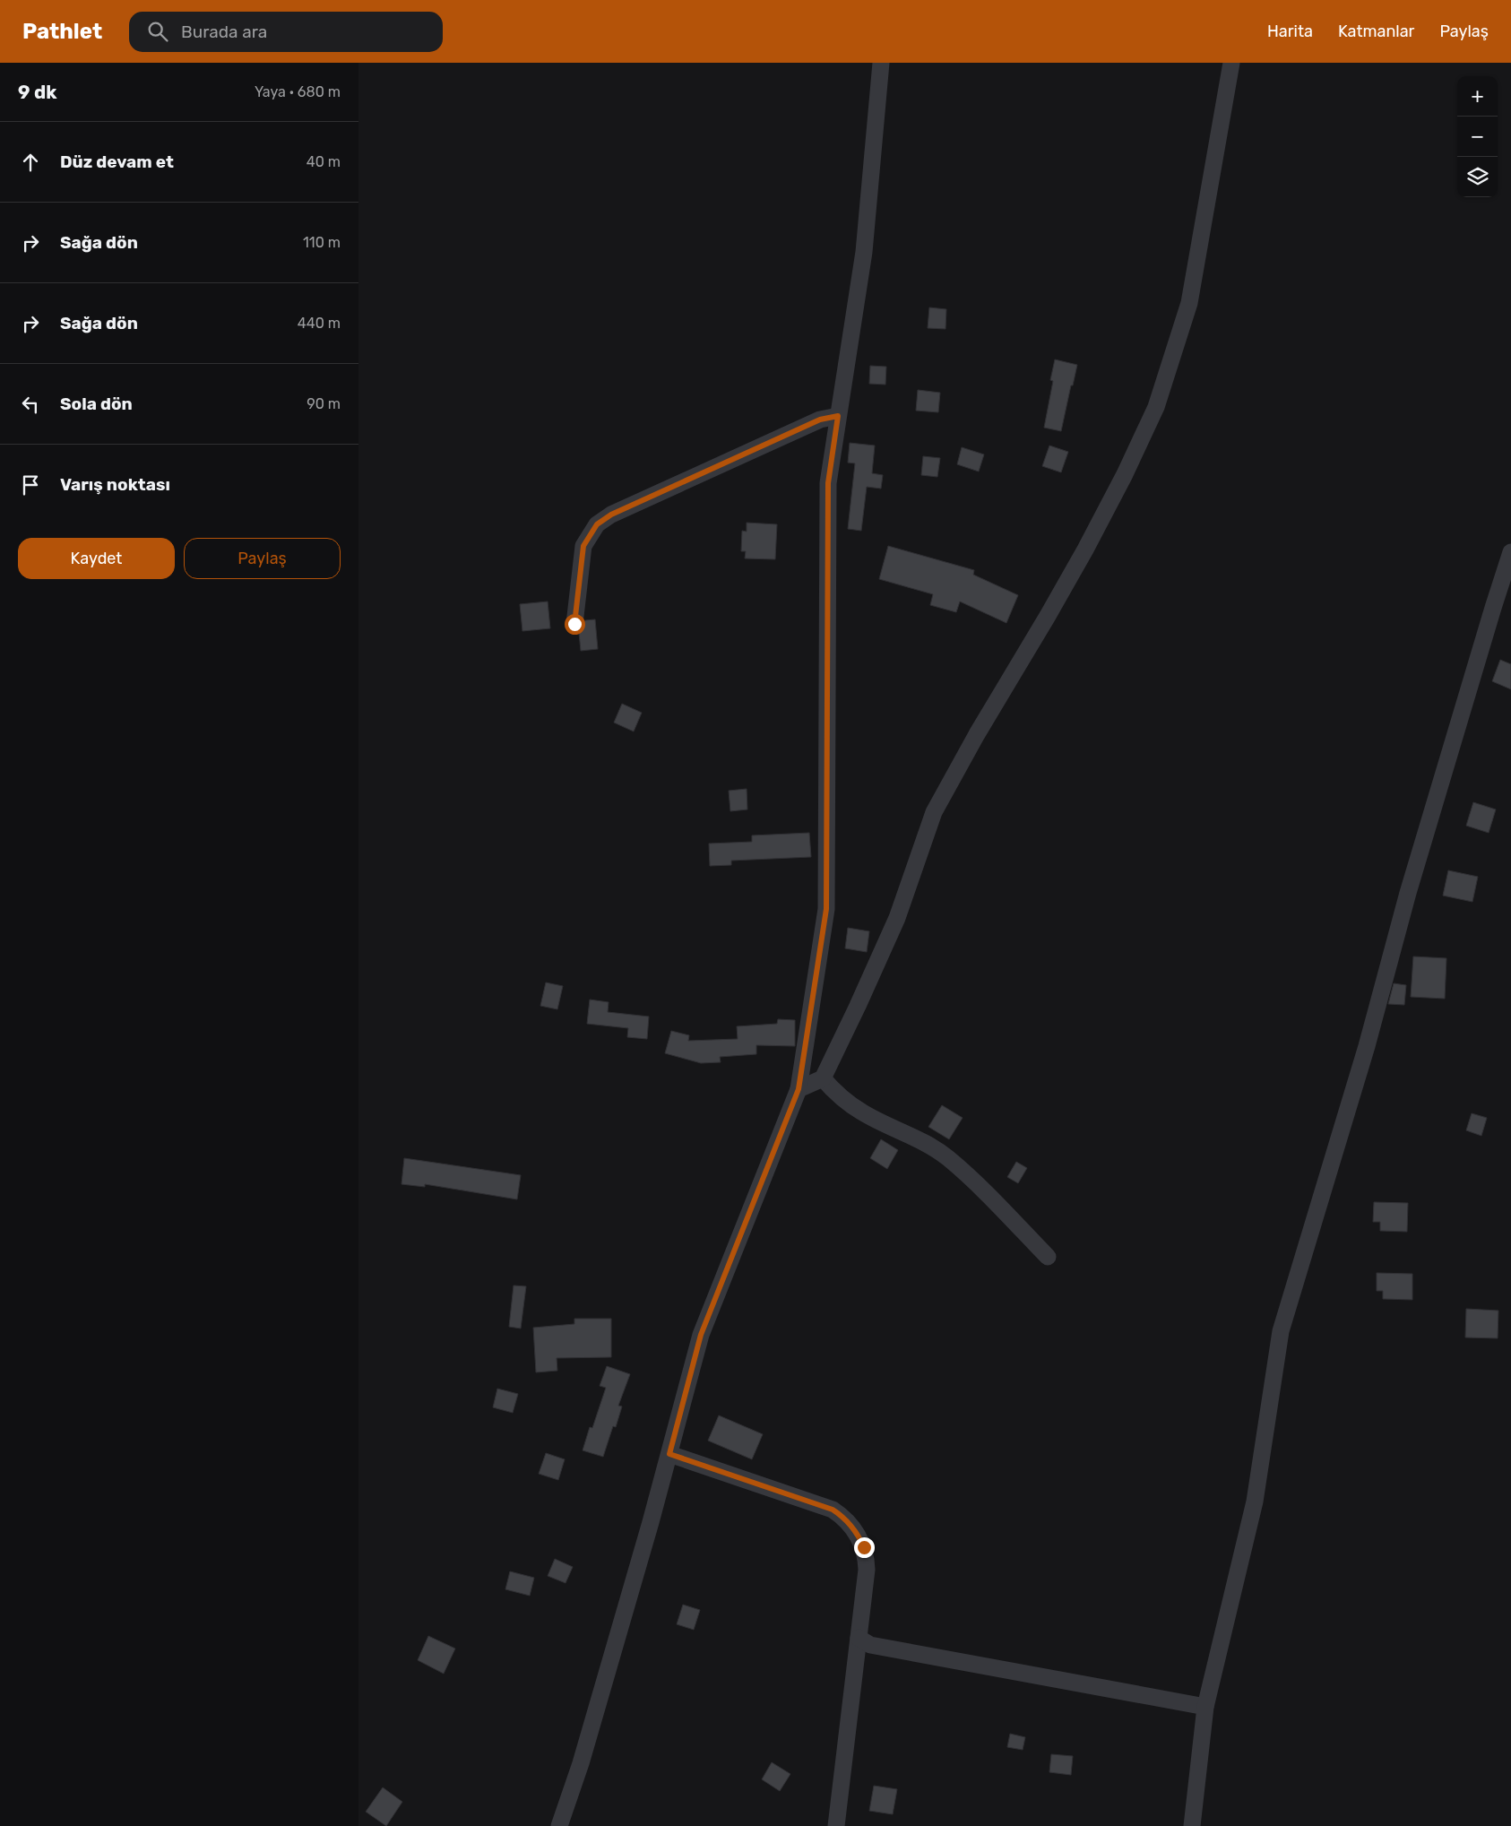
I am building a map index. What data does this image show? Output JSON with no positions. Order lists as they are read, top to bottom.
{
  "page": {
    "header": "Pathlet",
    "search": "Burada ara",
    "nav": ["Harita", "Katmanlar", "Paylaş"],
    "heading": ["9 dk", "Yaya · 680 m"],
    "map_buttons": ["+", "−"],
    "list": [
      ["Düz devam et", "40 m"],
      ["Sağa dön", "110 m"],
      ["Sağa dön", "440 m"],
      ["Sola dön", "90 m"],
      "Varış noktası"
    ],
    "buttons": ["Kaydet", "Paylaş"]
  }
}
